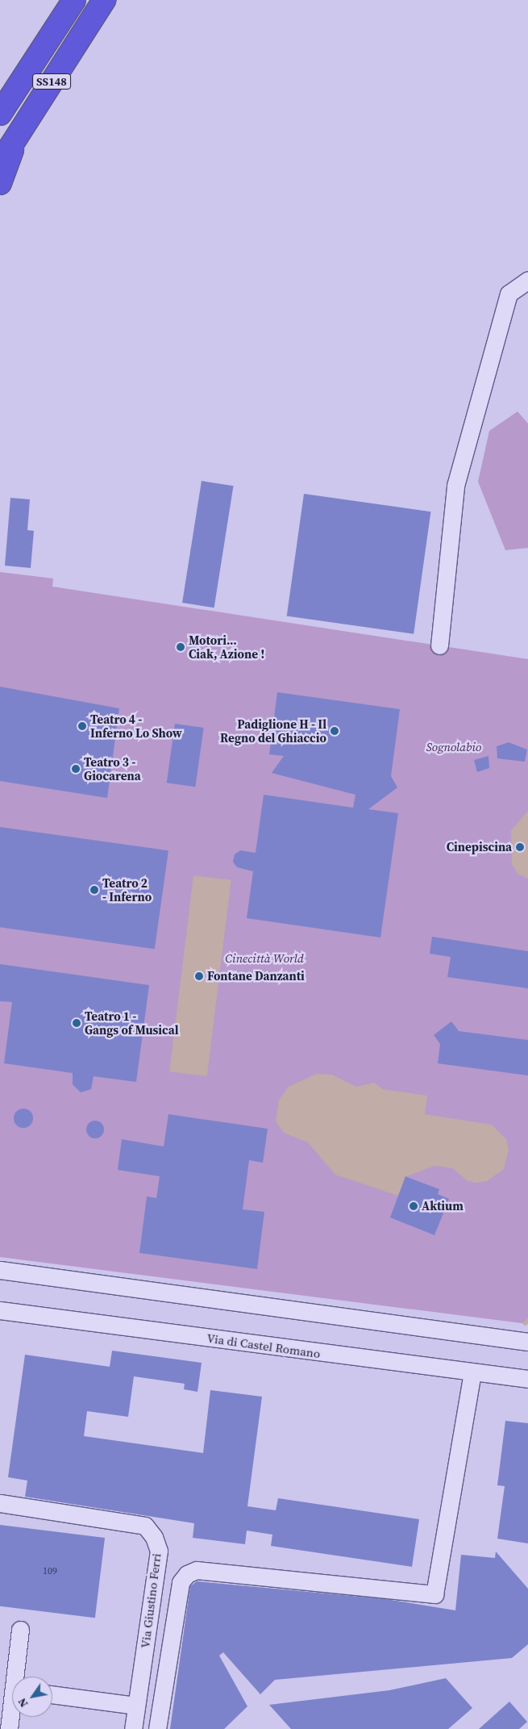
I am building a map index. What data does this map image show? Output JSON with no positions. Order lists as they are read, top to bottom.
{
  "streets": {
    "highway": ["SS148"],
    "street": ["Via di Castel Romano", "Via Giustino Ferri"]
  },
  "parks": ["Sognolabio", "Cinecittà World"],
  "places": [
    "Motori... Ciak, Azione !",
    "Teatro 4 - Inferno Lo Show",
    "Padiglione H - Il Regno del Ghiaccio",
    "Teatro 3 - Giocarena",
    "Cinepiscina",
    "Teatro 2 - Inferno",
    "Fontane Danzanti",
    "Teatro 1 - Gangs of Musical",
    "Aktium"
  ],
  "house_numbers": ["109"],
  "north": "bottom left"
}
